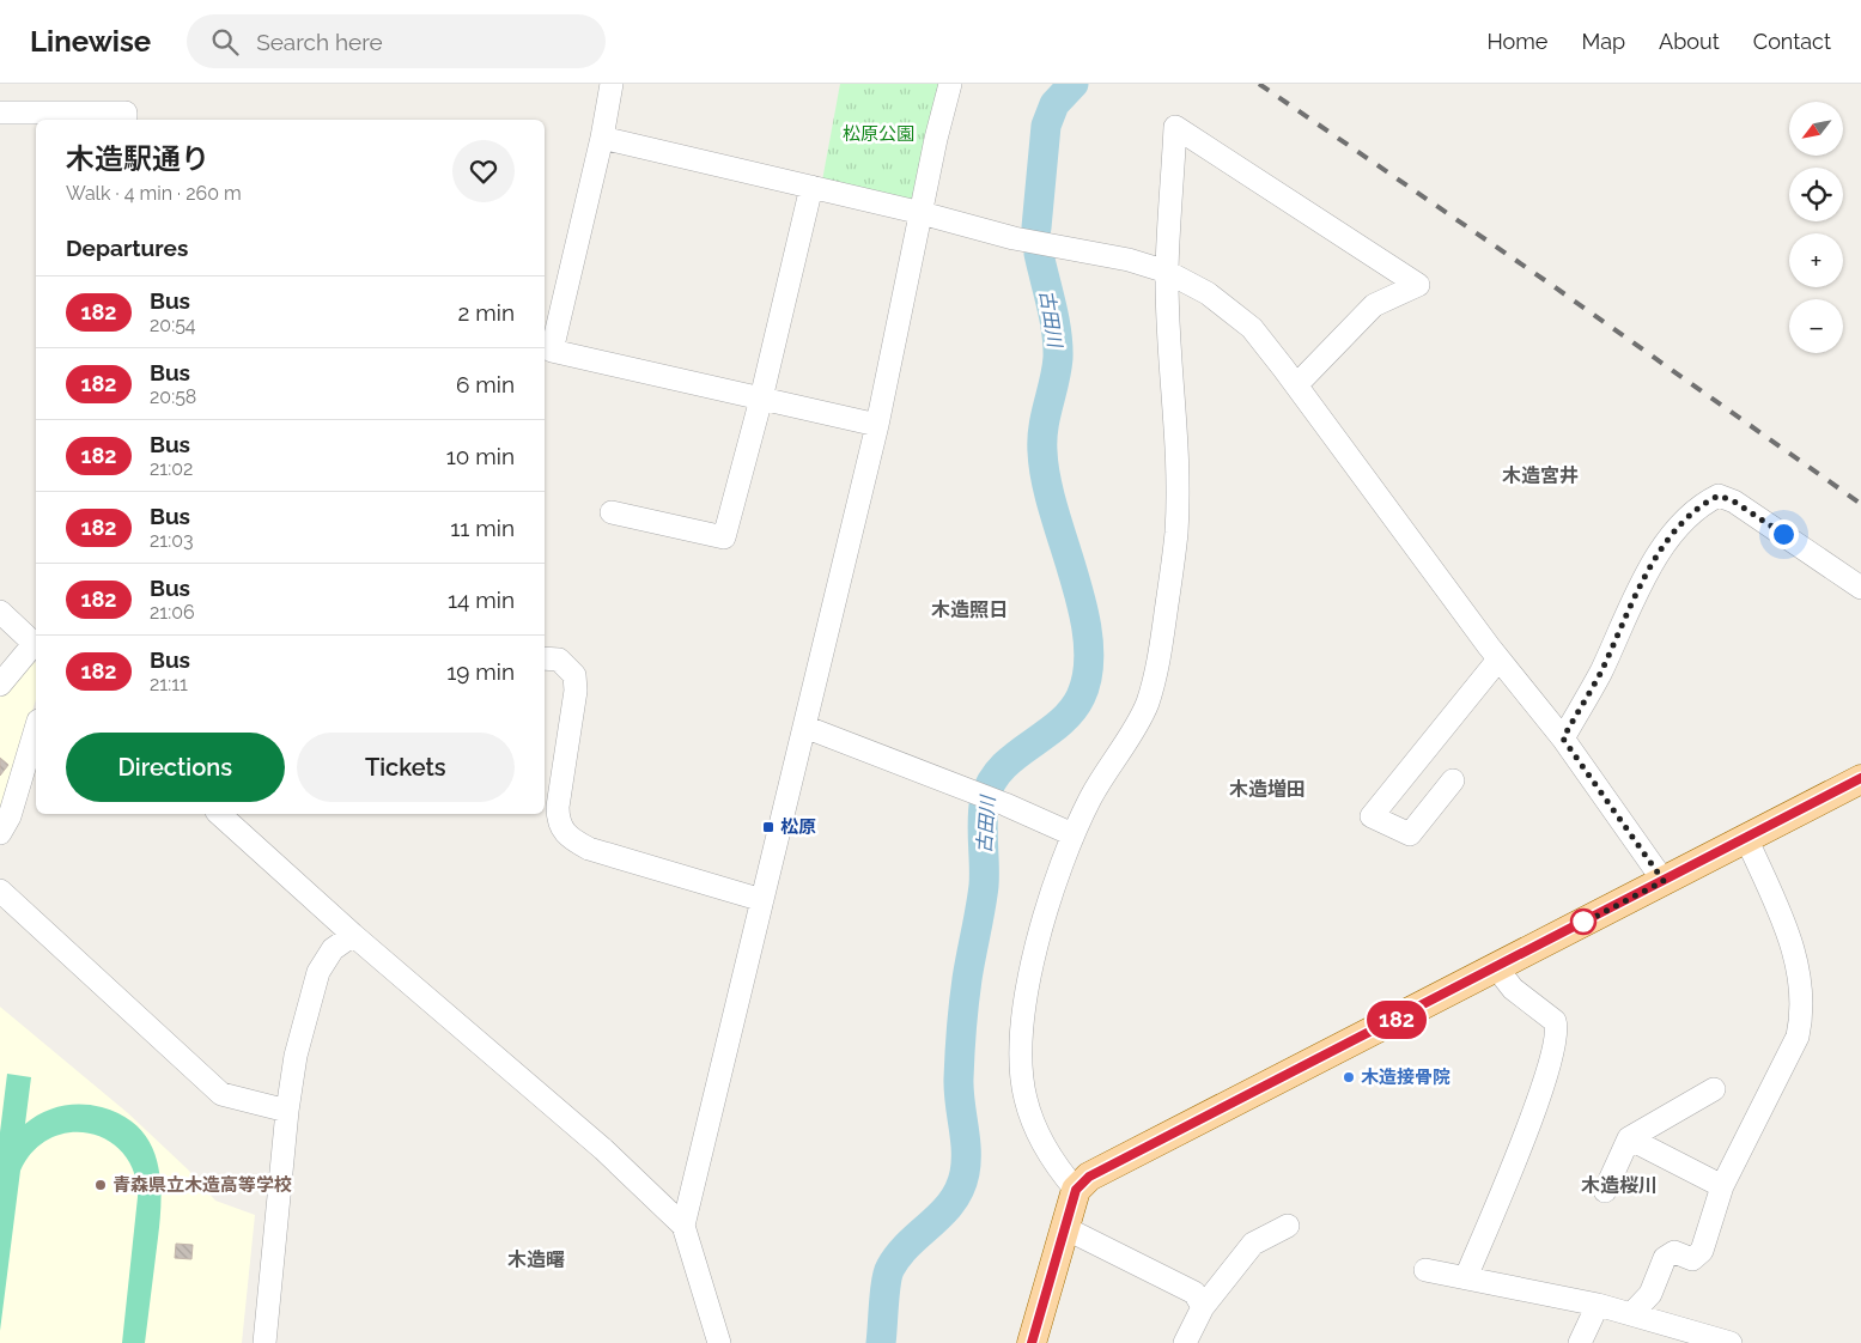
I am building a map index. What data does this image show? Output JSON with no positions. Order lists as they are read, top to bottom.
{
  "districts": [
    "木造宮井",
    "木造照日",
    "木造増田",
    "木造桜川",
    "木造曙"
  ],
  "water": ["古田川"],
  "parks": ["松原公園"],
  "places": {
    "transit": ["松原"],
    "other": ["木造接骨院", "青森県立木造高等学校"]
  },
  "lines": ["bus line 182"],
  "north": "bottom left",
  "page": {
    "header": "Linewise",
    "search": "Search here",
    "nav": [
      "Home",
      "Map",
      "About",
      "Contact"
    ],
    "on_map": "182",
    "map_buttons": ["+", "−"],
    "heading": [
      ["木造駅通り", "Walk · 4 min · 260 m"],
      "Departures"
    ],
    "list": [
      {
        "mark": "182",
        "name": "Bus",
        "note": "20:54",
        "value": "2 min"
      },
      {
        "mark": "182",
        "name": "Bus",
        "note": "20:58",
        "value": "6 min"
      },
      {
        "mark": "182",
        "name": "Bus",
        "note": "21:02",
        "value": "10 min"
      },
      {
        "mark": "182",
        "name": "Bus",
        "note": "21:03",
        "value": "11 min"
      },
      {
        "mark": "182",
        "name": "Bus",
        "note": "21:06",
        "value": "14 min"
      },
      {
        "mark": "182",
        "name": "Bus",
        "note": "21:11",
        "value": "19 min"
      }
    ],
    "buttons": ["Directions", "Tickets"]
  }
}
